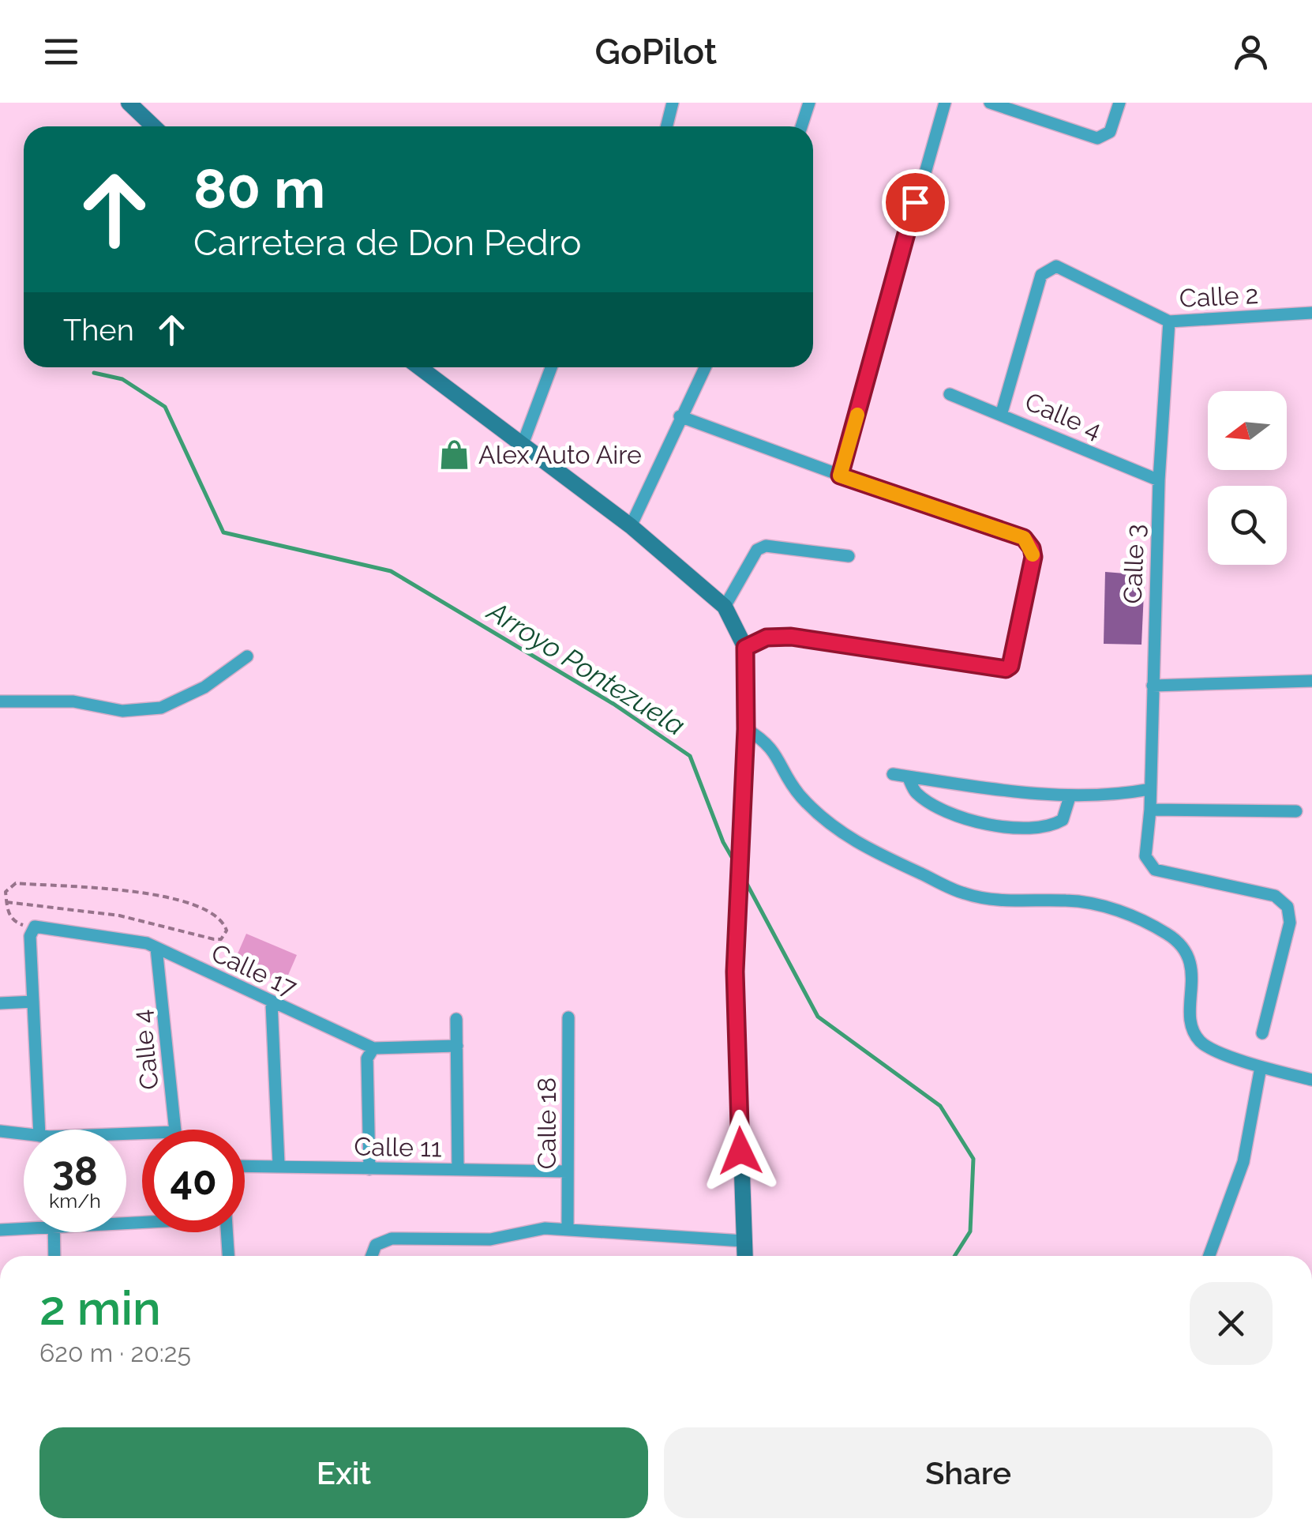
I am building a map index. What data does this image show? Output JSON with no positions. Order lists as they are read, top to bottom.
{
  "streets": {
    "street": [
      "Calle 2",
      "Calle 4",
      "Calle 3",
      "Calle 17",
      "Calle 18",
      "Calle 11"
    ]
  },
  "crossings": [
    ["Calle 2", "Calle 4"],
    ["Calle 2", "Calle 3"],
    ["Calle 4", "Calle 3"],
    ["Calle 4", "Calle 17"],
    ["Calle 18", "Calle 11"]
  ],
  "water": ["Arroyo Pontezuela"],
  "places": {
    "shop": ["Alex Auto Aire"]
  },
  "north": "left",
  "page": {
    "header": "GoPilot",
    "turn": ["80 m", "Carretera de Don Pedro"],
    "then": "Then",
    "speed": "38 km/h",
    "limit": "40",
    "heading": ["2 min", "620 m · 20:25"],
    "buttons": ["Exit", "Share"]
  }
}
